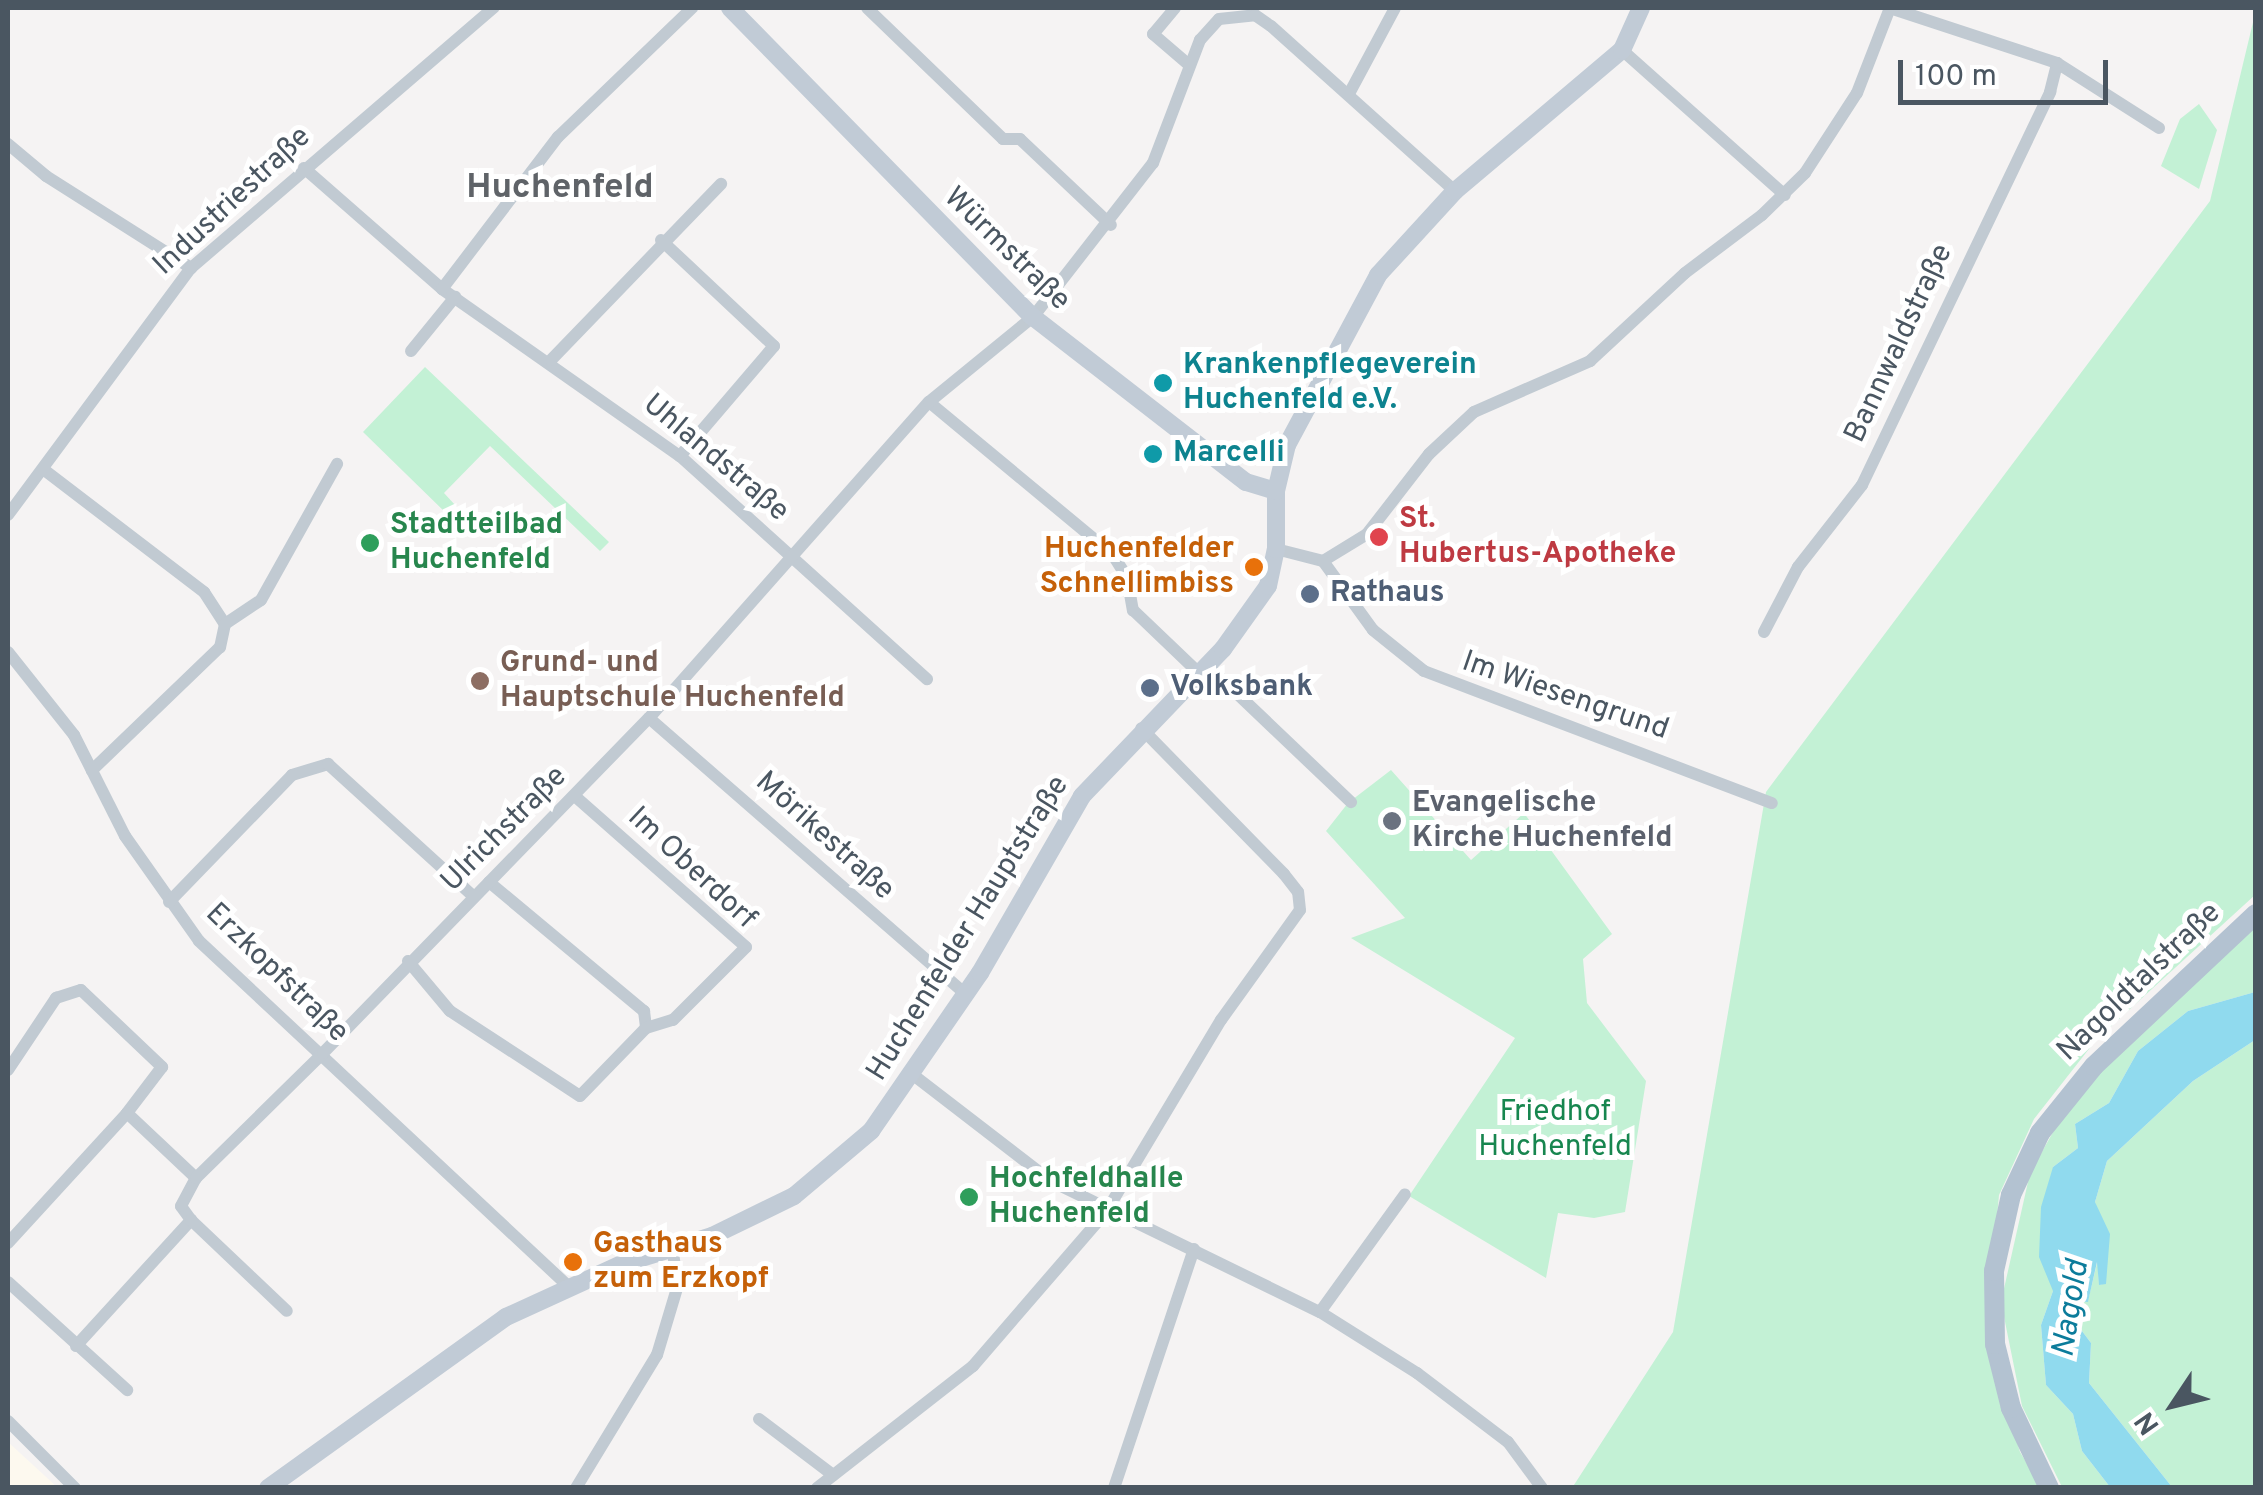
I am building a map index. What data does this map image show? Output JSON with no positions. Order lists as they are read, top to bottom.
{
  "streets": {
    "main road": ["Würmstraße", "Huchenfelder Hauptstraße", "Nagoldtalstraße"],
    "street": [
      "Industriestraße",
      "Bannwaldstraße",
      "Uhlandstraße",
      "Im Wiesengrund",
      "Ulrichstraße",
      "Mörikestraße",
      "Im Oberdorf",
      "Erzkopfstraße"
    ]
  },
  "crossings": [
    ["Industriestraße", "Uhlandstraße"],
    ["Würmstraße", "Ulrichstraße"],
    ["Würmstraße", "Huchenfelder Hauptstraße"],
    ["Uhlandstraße", "Ulrichstraße"],
    ["Ulrichstraße", "Mörikestraße"],
    ["Ulrichstraße", "Im Oberdorf"],
    ["Ulrichstraße", "Huchenfelder Hauptstraße"],
    ["Ulrichstraße", "Erzkopfstraße"],
    ["Mörikestraße", "Huchenfelder Hauptstraße"],
    ["Huchenfelder Hauptstraße", "Erzkopfstraße"]
  ],
  "districts": ["Huchenfeld"],
  "water": ["Nagold"],
  "parks": ["Friedhof Huchenfeld"],
  "places": [
    "Krankenpflegeverein Huchenfeld e.V.",
    "Marcelli",
    "St. Hubertus-Apotheke",
    "Stadtteilbad Huchenfeld",
    "Huchenfelder Schnellimbiss",
    "Rathaus",
    "Grund- und Hauptschule Huchenfeld",
    "Volksbank",
    "Evangelische Kirche Huchenfeld",
    "Hochfeldhalle Huchenfeld",
    "Gasthaus zum Erzkopf"
  ],
  "scale_bar": "100 m",
  "north": "bottom left"
}
